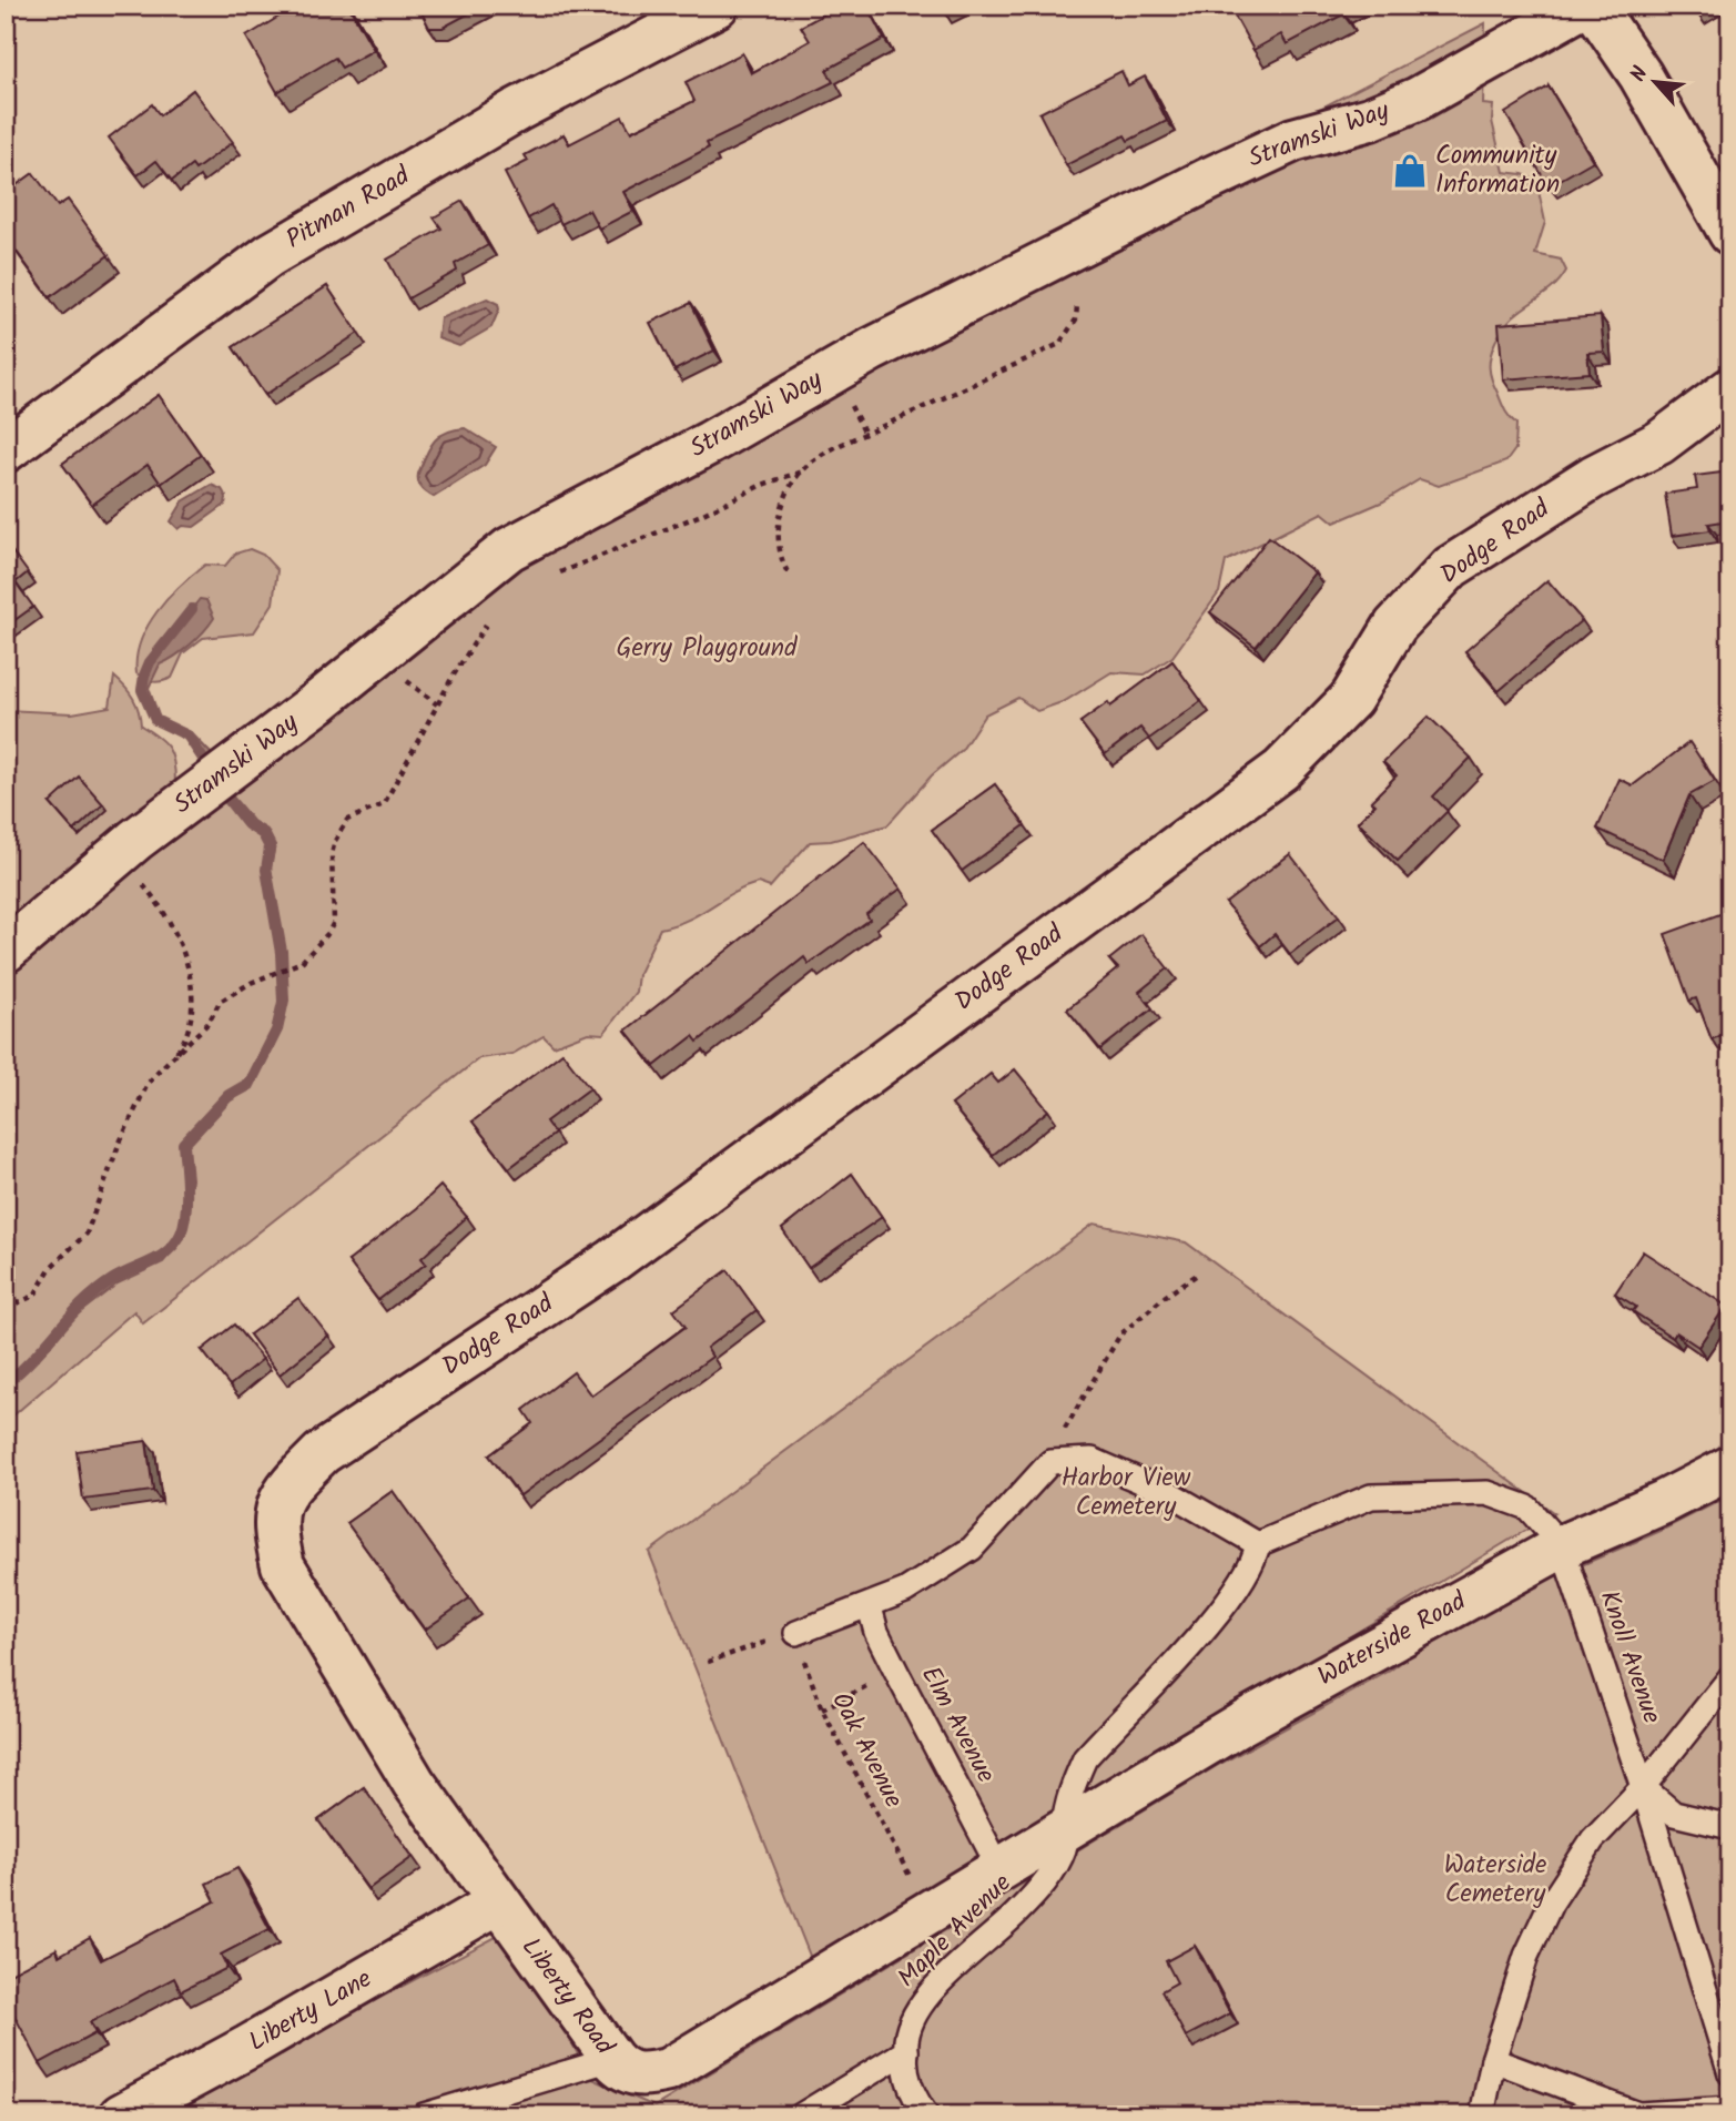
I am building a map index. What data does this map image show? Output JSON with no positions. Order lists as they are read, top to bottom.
{
  "streets": {
    "street": [
      "Stramski Way",
      "Pitman Road",
      "Dodge Road",
      "Waterside Road",
      "Liberty Road",
      "Liberty Lane"
    ],
    "lane": ["Knoll Avenue", "Elm Avenue", "Maple Avenue"],
    "path": ["Oak Avenue"]
  },
  "crossings": [
    ["Dodge Road", "Liberty Road"],
    ["Waterside Road", "Knoll Avenue"],
    ["Waterside Road", "Maple Avenue"],
    ["Waterside Road", "Liberty Road"],
    ["Elm Avenue", "Liberty Road"],
    ["Maple Avenue", "Liberty Road"],
    ["Liberty Road", "Liberty Lane"]
  ],
  "parks": ["Gerry Playground", "Harbor View Cemetery", "Waterside Cemetery"],
  "places": {
    "shop": ["Community Information"]
  },
  "north": "top left"
}
